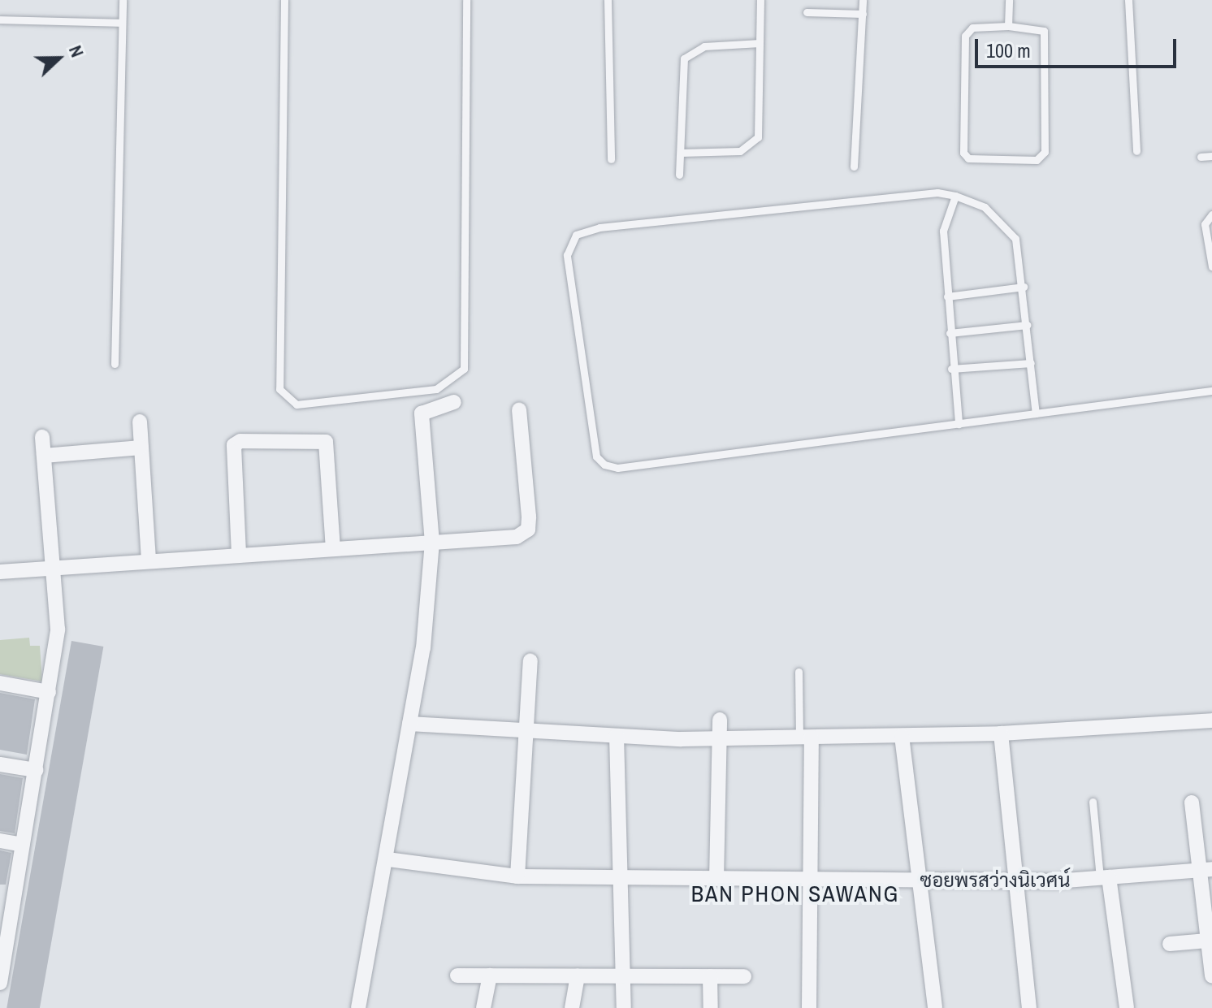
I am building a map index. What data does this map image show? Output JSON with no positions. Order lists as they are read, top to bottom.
{
  "streets": {
    "street": ["ซอยพรสว่างนิเวศน์"]
  },
  "districts": ["BAN PHON SAWANG"],
  "scale_bar": "100 m",
  "north": "right"
}
